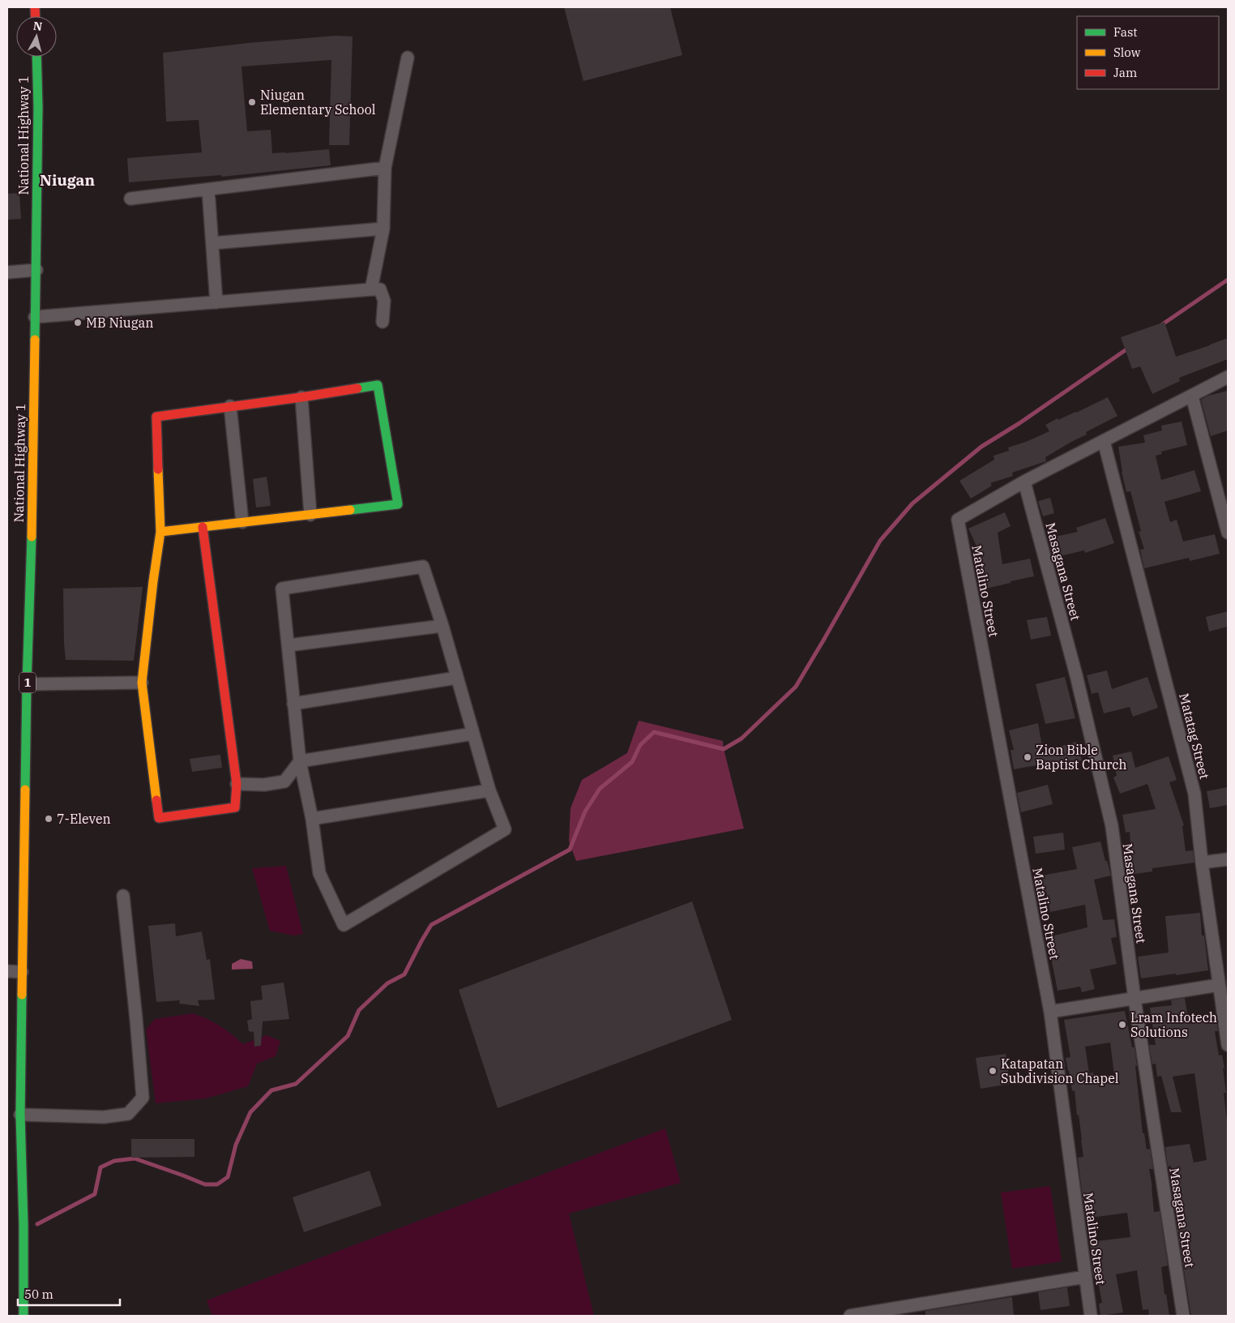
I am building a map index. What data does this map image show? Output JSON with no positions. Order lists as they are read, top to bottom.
{
  "streets": {
    "main road": ["National Highway 1", "1"],
    "street": ["Masagana Street", "Matalino Street", "Matatag Street"]
  },
  "crossings": [
    ["Masagana Street", "Matalino Street"]
  ],
  "districts": ["Niugan"],
  "places": [
    "Niugan Elementary School",
    "MB Niugan",
    "Zion Bible Baptist Church",
    "7-Eleven",
    "Lram Infotech Solutions",
    "Katapatan Subdivision Chapel"
  ],
  "legend": ["Fast", "Slow", "Jam"],
  "scale_bar": "50 m",
  "north": "top"
}
